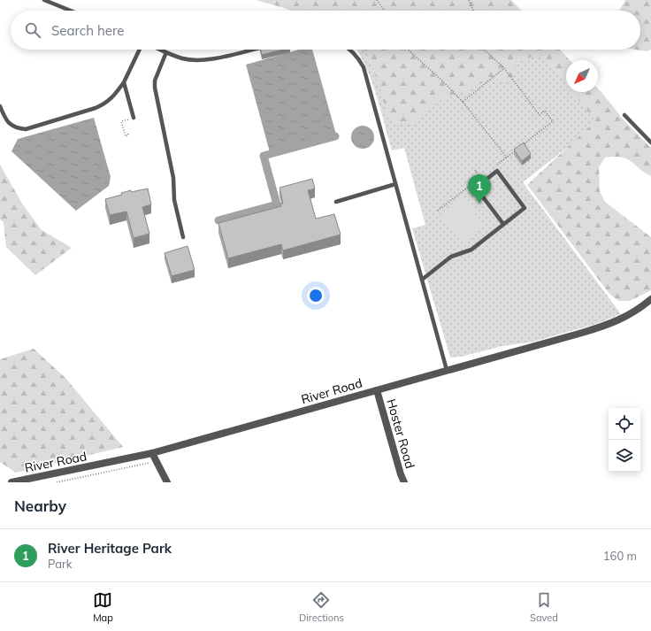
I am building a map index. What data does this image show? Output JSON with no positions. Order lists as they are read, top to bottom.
{
  "streets": {
    "street": ["River Road", "Hoster Road"]
  },
  "crossings": [
    ["River Road", "Hoster Road"]
  ],
  "north": "bottom left",
  "page": {
    "search": "Search here",
    "pins": "1",
    "heading": "Nearby",
    "list": [
      {
        "mark": "1",
        "name": "River Heritage Park",
        "note": "Park",
        "value": "160 m"
      }
    ],
    "nav": ["Map", "Directions", "Saved"]
  }
}
